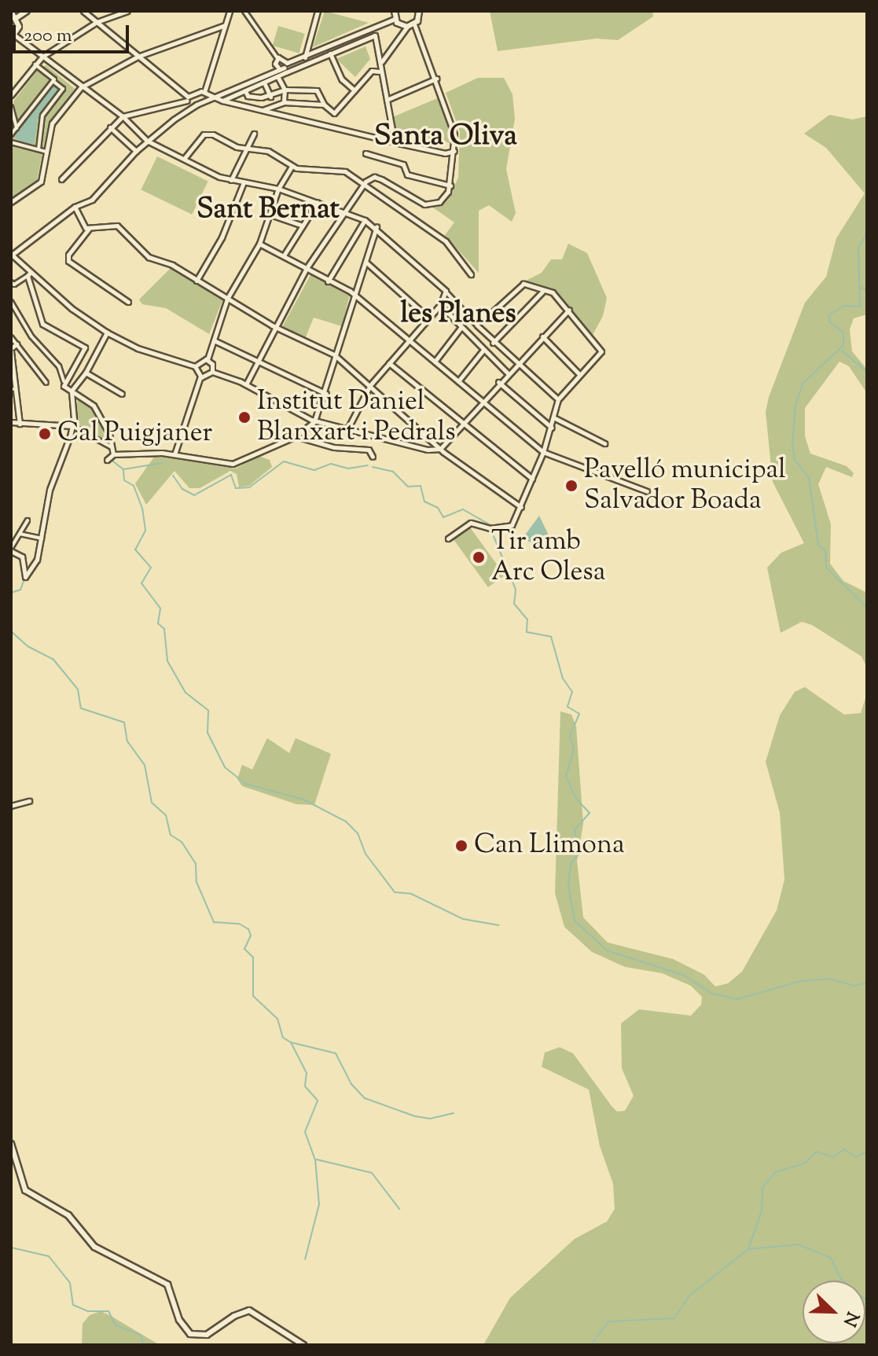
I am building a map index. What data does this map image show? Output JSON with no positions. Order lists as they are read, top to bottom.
{
  "districts": ["Santa Oliva", "Sant Bernat", "les Planes"],
  "places": [
    "Institut Daniel Blanxart i Pedrals",
    "Cal Puigjaner",
    "Pavelló municipal Salvador Boada",
    "Tir amb Arc Olesa",
    "Can Llimona"
  ],
  "scale_bar": "200 m",
  "north": "bottom right"
}
